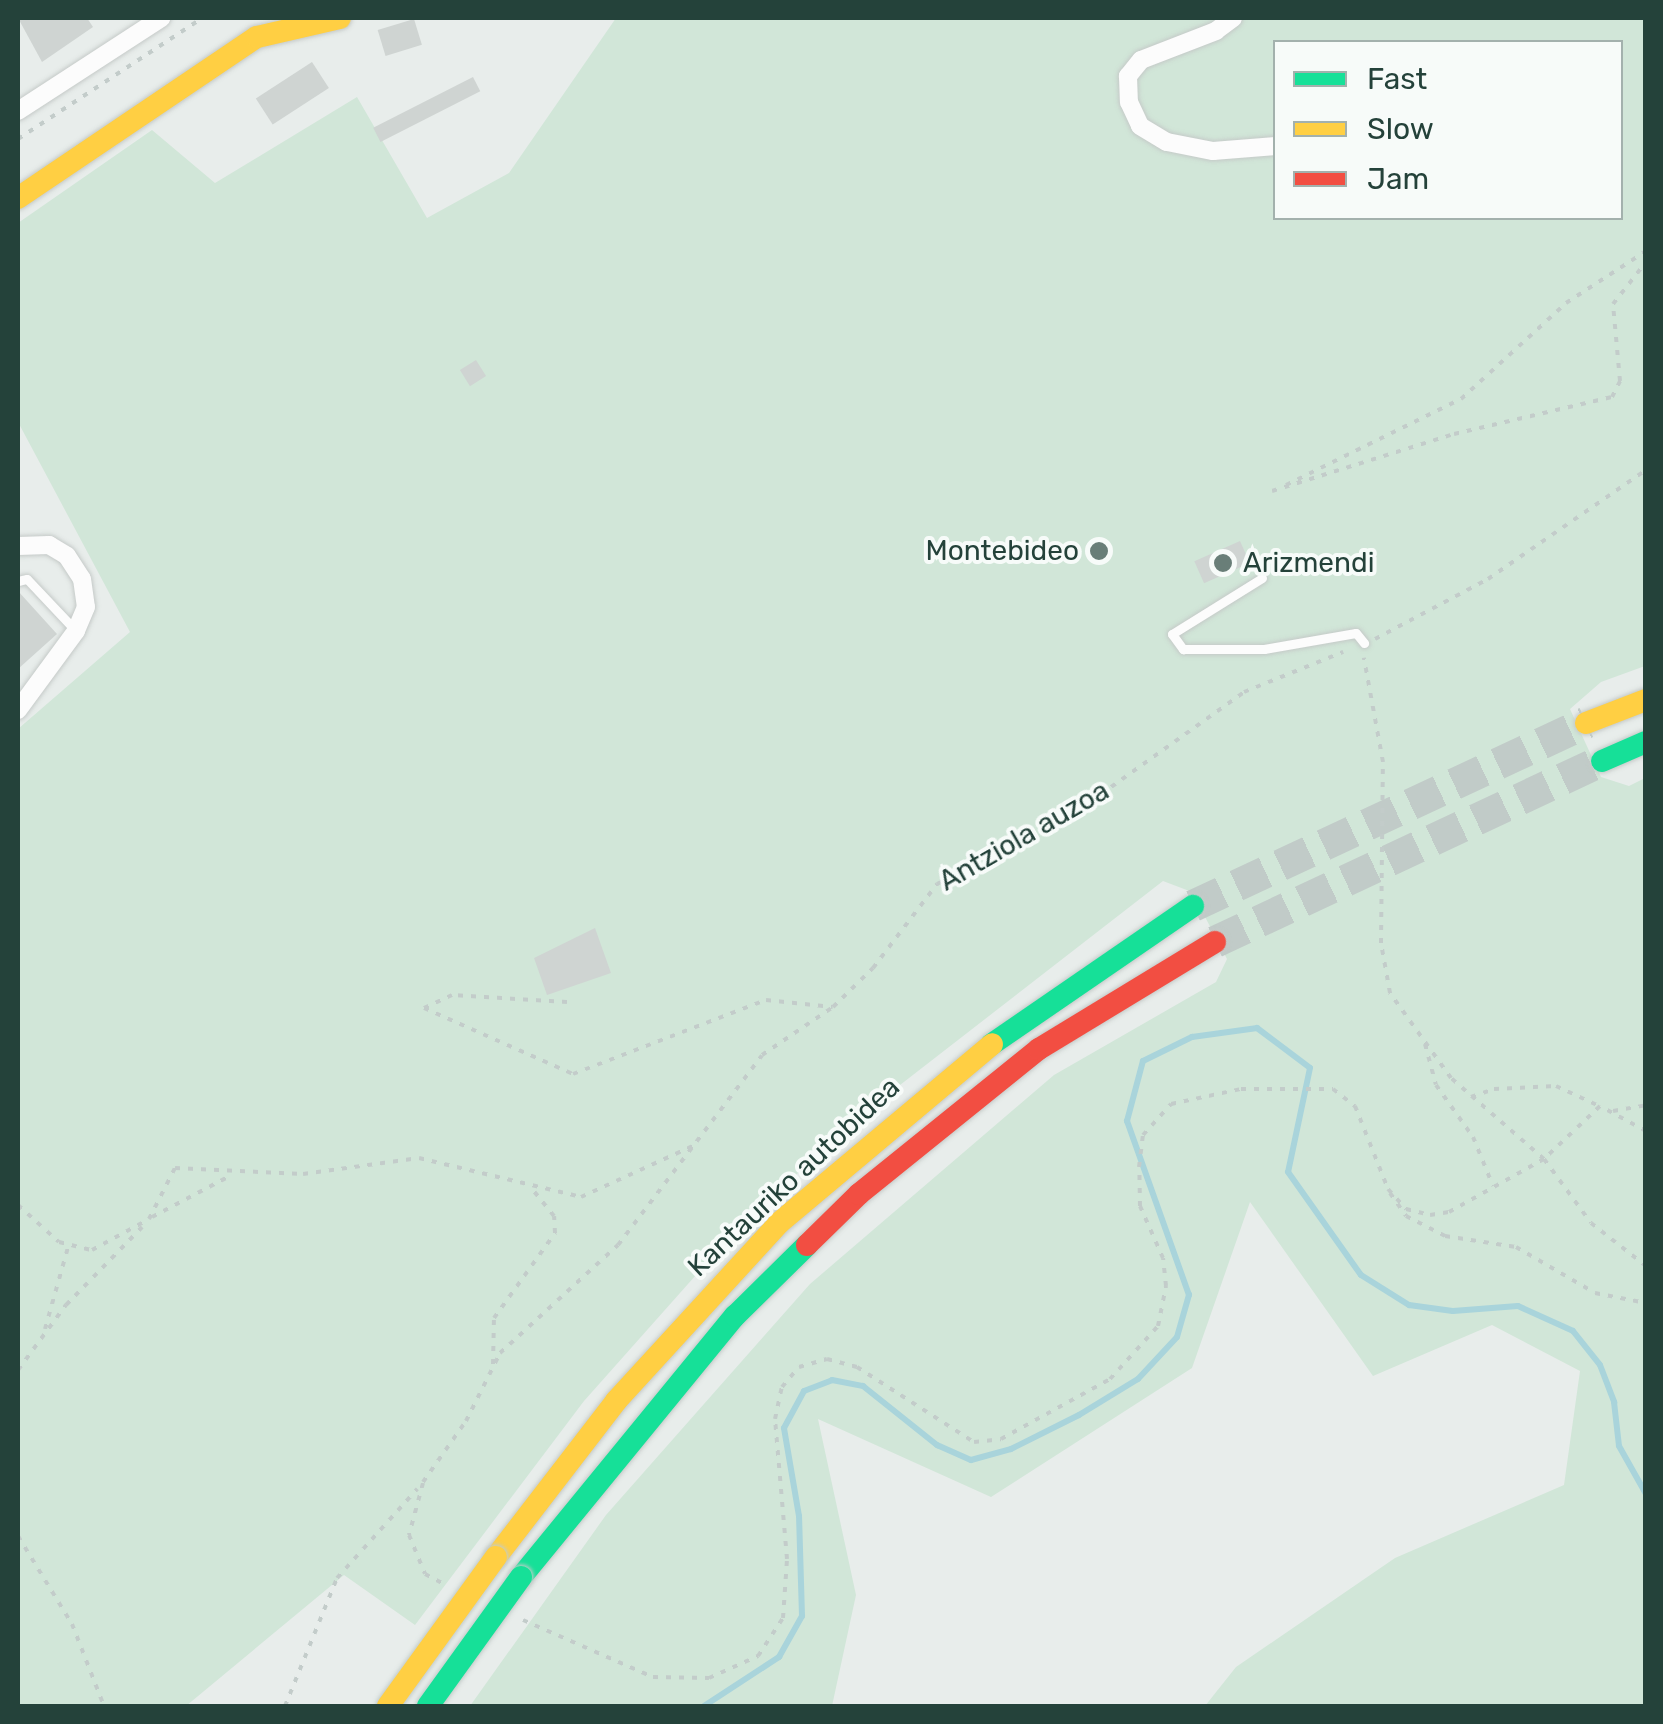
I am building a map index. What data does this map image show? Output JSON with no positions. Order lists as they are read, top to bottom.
{
  "streets": {
    "main road": ["Kantauriko autobidea"],
    "path": ["Antziola auzoa"]
  },
  "places": ["Montebideo", "Arizmendi"],
  "legend": ["Fast", "Slow", "Jam"]
}
